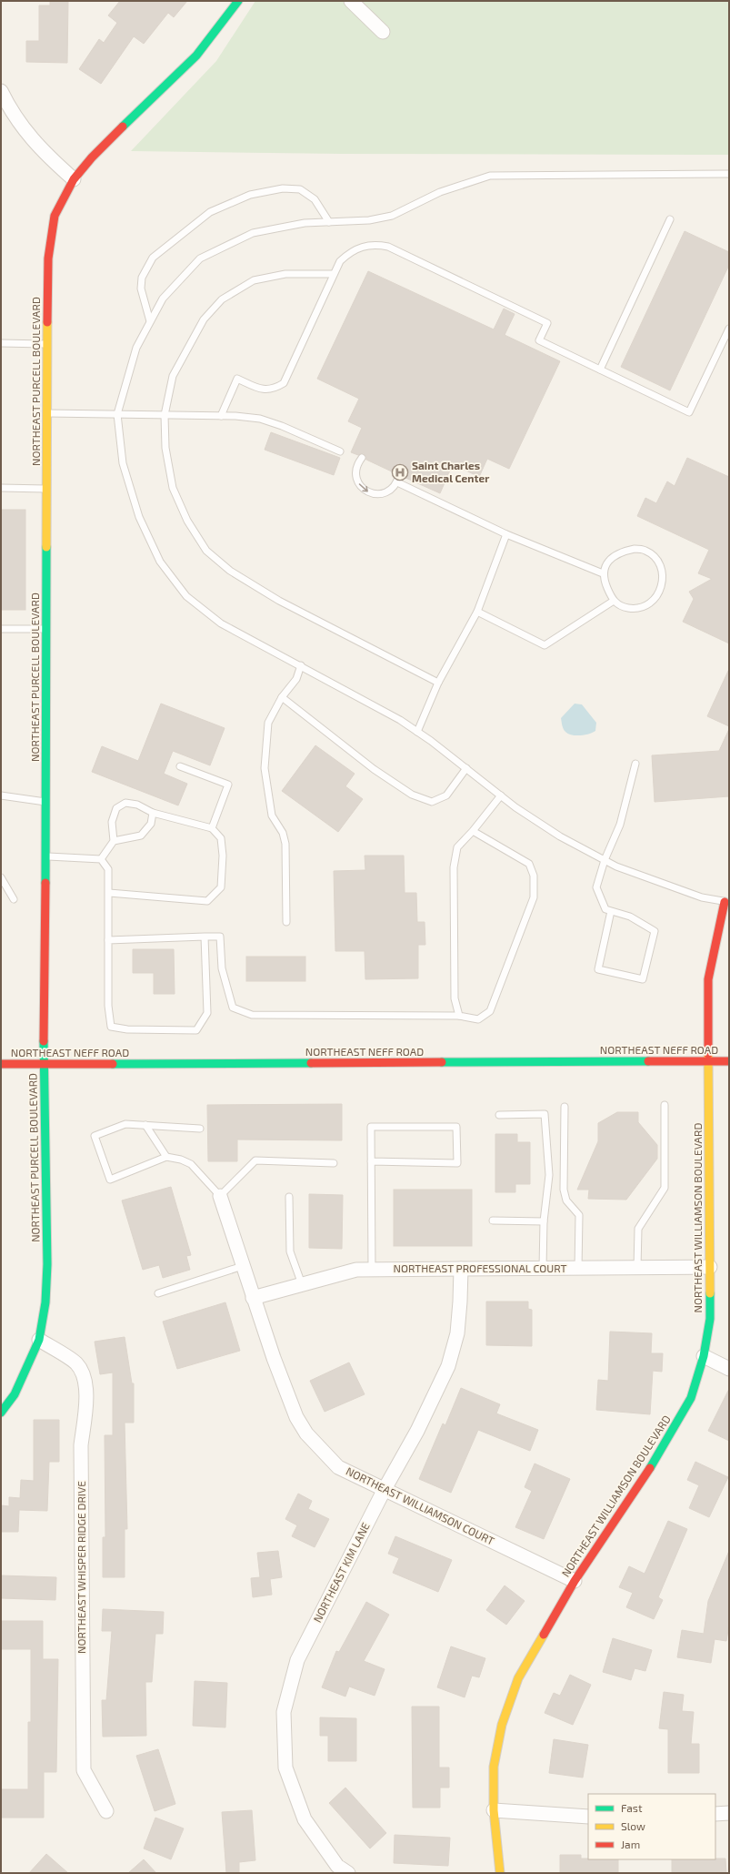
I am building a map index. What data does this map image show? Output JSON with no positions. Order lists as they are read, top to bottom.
{
  "streets": {
    "street": [
      "NORTHEAST PURCELL BOULEVARD",
      "NORTHEAST NEFF ROAD",
      "NORTHEAST WILLIAMSON BOULEVARD",
      "NORTHEAST PROFESSIONAL COURT",
      "NORTHEAST WILLIAMSON COURT",
      "NORTHEAST WHISPER RIDGE DRIVE",
      "NORTHEAST KIM LANE"
    ]
  },
  "crossings": [
    ["NORTHEAST PURCELL BOULEVARD", "NORTHEAST NEFF ROAD"],
    ["NORTHEAST PURCELL BOULEVARD", "NORTHEAST WHISPER RIDGE DRIVE"],
    ["NORTHEAST NEFF ROAD", "NORTHEAST WILLIAMSON BOULEVARD"],
    ["NORTHEAST WILLIAMSON BOULEVARD", "NORTHEAST PROFESSIONAL COURT"],
    ["NORTHEAST WILLIAMSON BOULEVARD", "NORTHEAST WILLIAMSON COURT"],
    ["NORTHEAST PROFESSIONAL COURT", "NORTHEAST WILLIAMSON COURT"],
    ["NORTHEAST PROFESSIONAL COURT", "NORTHEAST KIM LANE"],
    ["NORTHEAST WILLIAMSON COURT", "NORTHEAST KIM LANE"]
  ],
  "places": {
    "hospital": ["Saint Charles Medical Center"]
  },
  "legend": ["Fast", "Slow", "Jam"]
}
